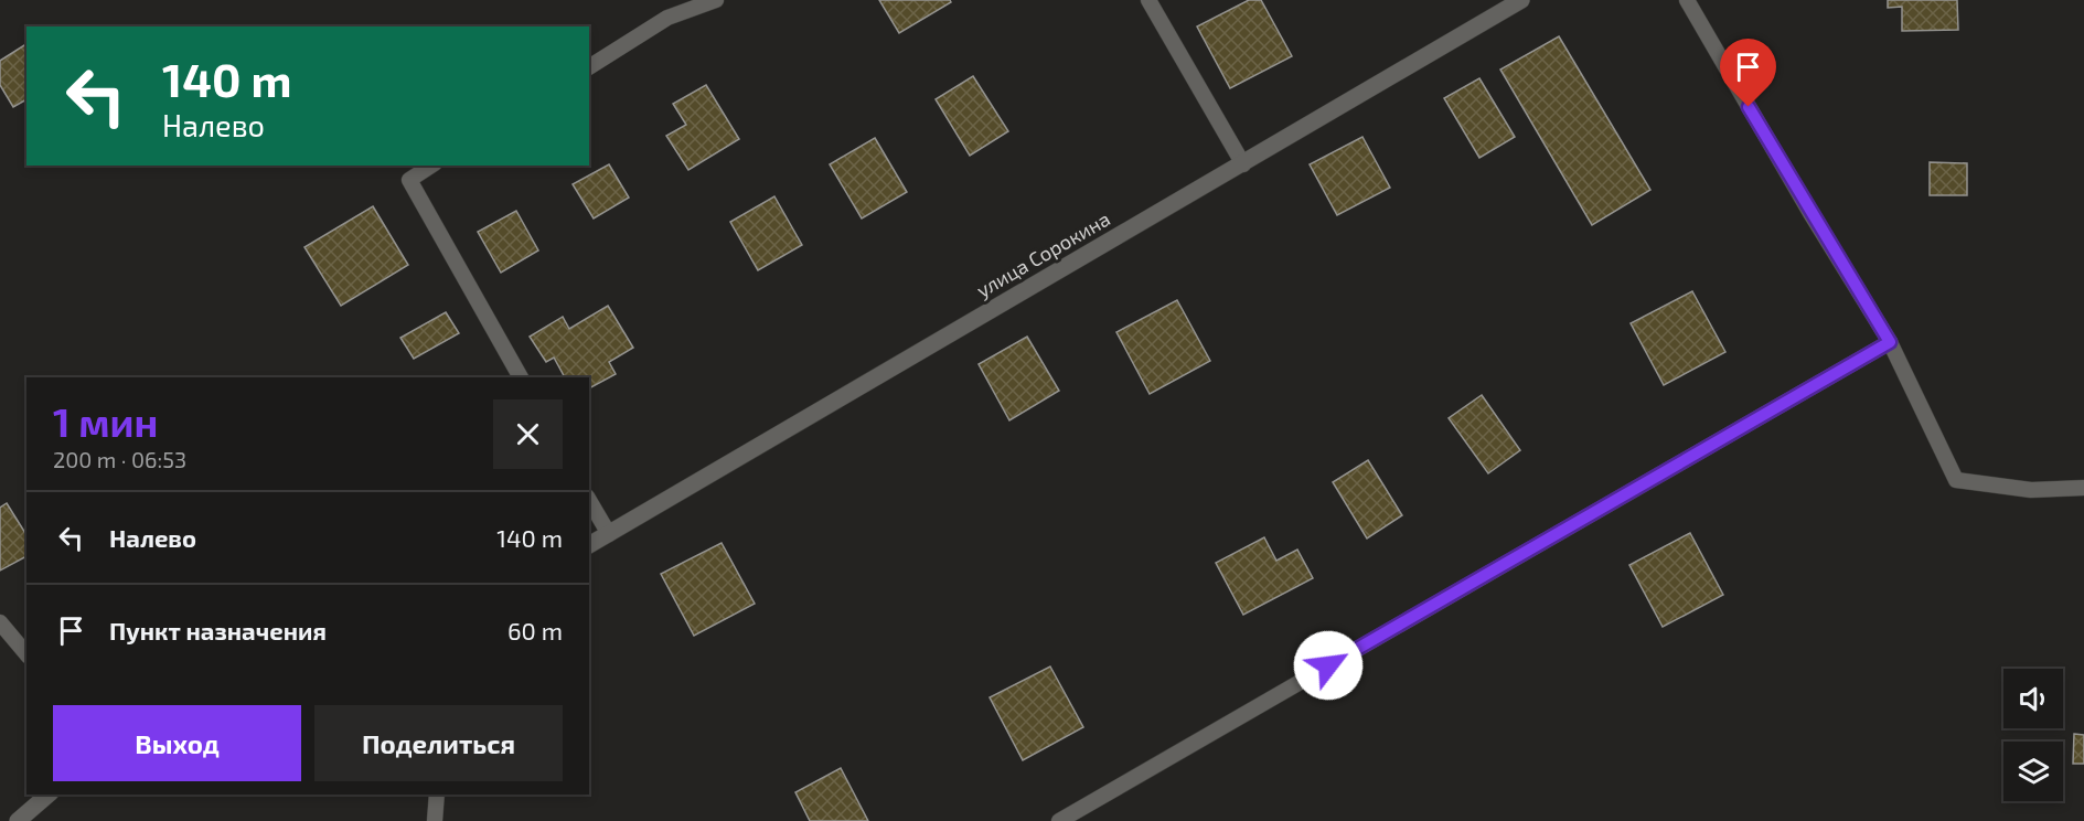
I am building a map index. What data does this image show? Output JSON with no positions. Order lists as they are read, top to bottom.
{
  "streets": {
    "street": ["улица Сорокина"]
  },
  "page": {
    "turn": ["140 m", "Налево"],
    "heading": ["1 мин", "200 m · 06:53"],
    "list": [
      {
        "name": "Налево",
        "value": "140 m"
      },
      {
        "name": "Пункт назначения",
        "value": "60 m"
      }
    ],
    "buttons": ["Выход", "Поделиться"]
  }
}
